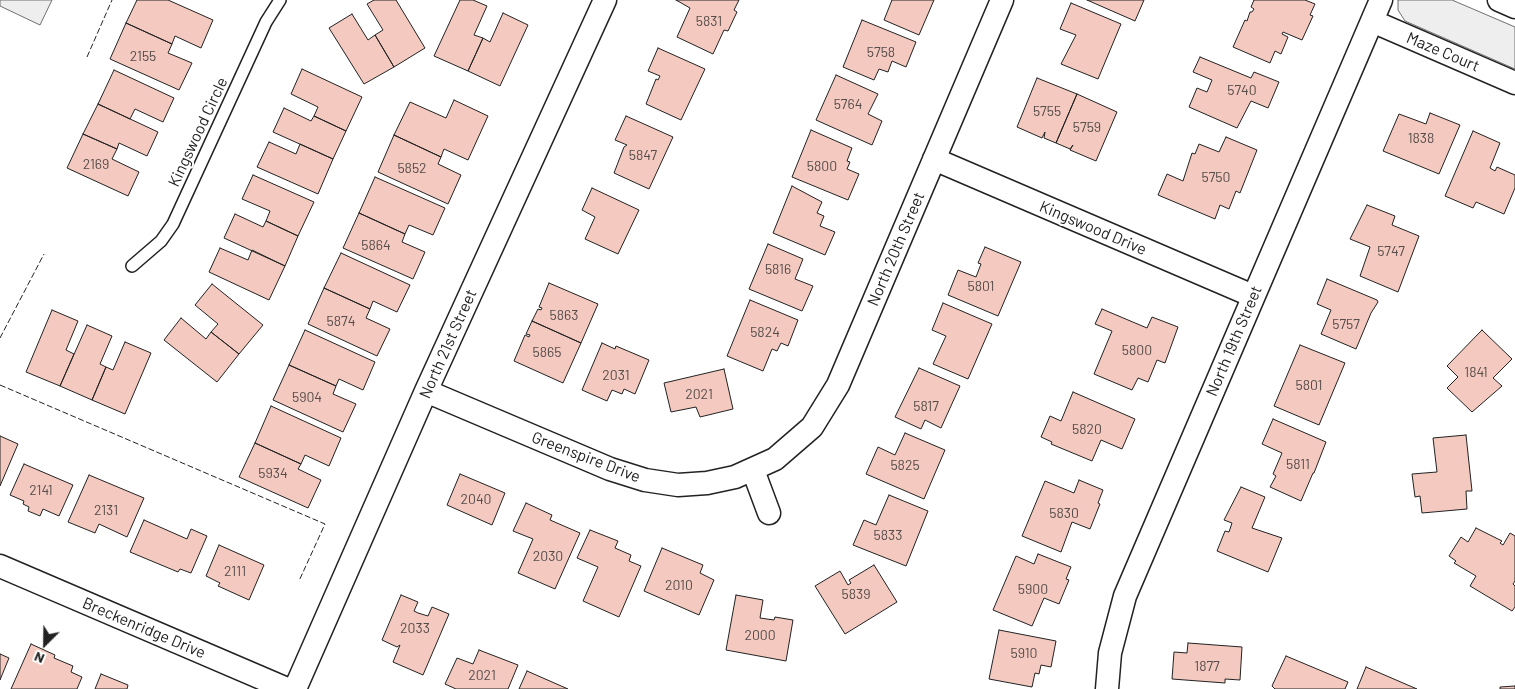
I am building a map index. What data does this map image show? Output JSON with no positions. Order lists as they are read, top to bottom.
{
  "streets": {
    "street": [
      "Maze Court",
      "Kingswood Drive",
      "North 20th Street",
      "North 19th Street",
      "North 21st Street",
      "Greenspire Drive",
      "Breckenridge Drive"
    ],
    "lane": ["Kingswood Circle"]
  },
  "crossings": [
    ["Maze Court", "North 19th Street"],
    ["Kingswood Drive", "North 20th Street"],
    ["Kingswood Drive", "North 19th Street"],
    ["North 20th Street", "Greenspire Drive"],
    ["North 21st Street", "Greenspire Drive"]
  ],
  "house_numbers": [
    "5831",
    "5758",
    "2155",
    "5740",
    "5764",
    "5755",
    "5759",
    "1838",
    "5847",
    "2169",
    "5800",
    "5852",
    "5750",
    "5864",
    "5747",
    "5816",
    "5801",
    "5863",
    "5874",
    "5757",
    "5824",
    "5800",
    "5865",
    "1841",
    "2031",
    "5801",
    "2021",
    "5904",
    "5817",
    "5820",
    "5811",
    "5825",
    "5934",
    "2141",
    "2040",
    "2131",
    "5830",
    "5833",
    "2030",
    "2111",
    "2010",
    "5900",
    "5839",
    "2033",
    "2000",
    "5910",
    "1877",
    "2021"
  ],
  "north": "bottom left"
}
